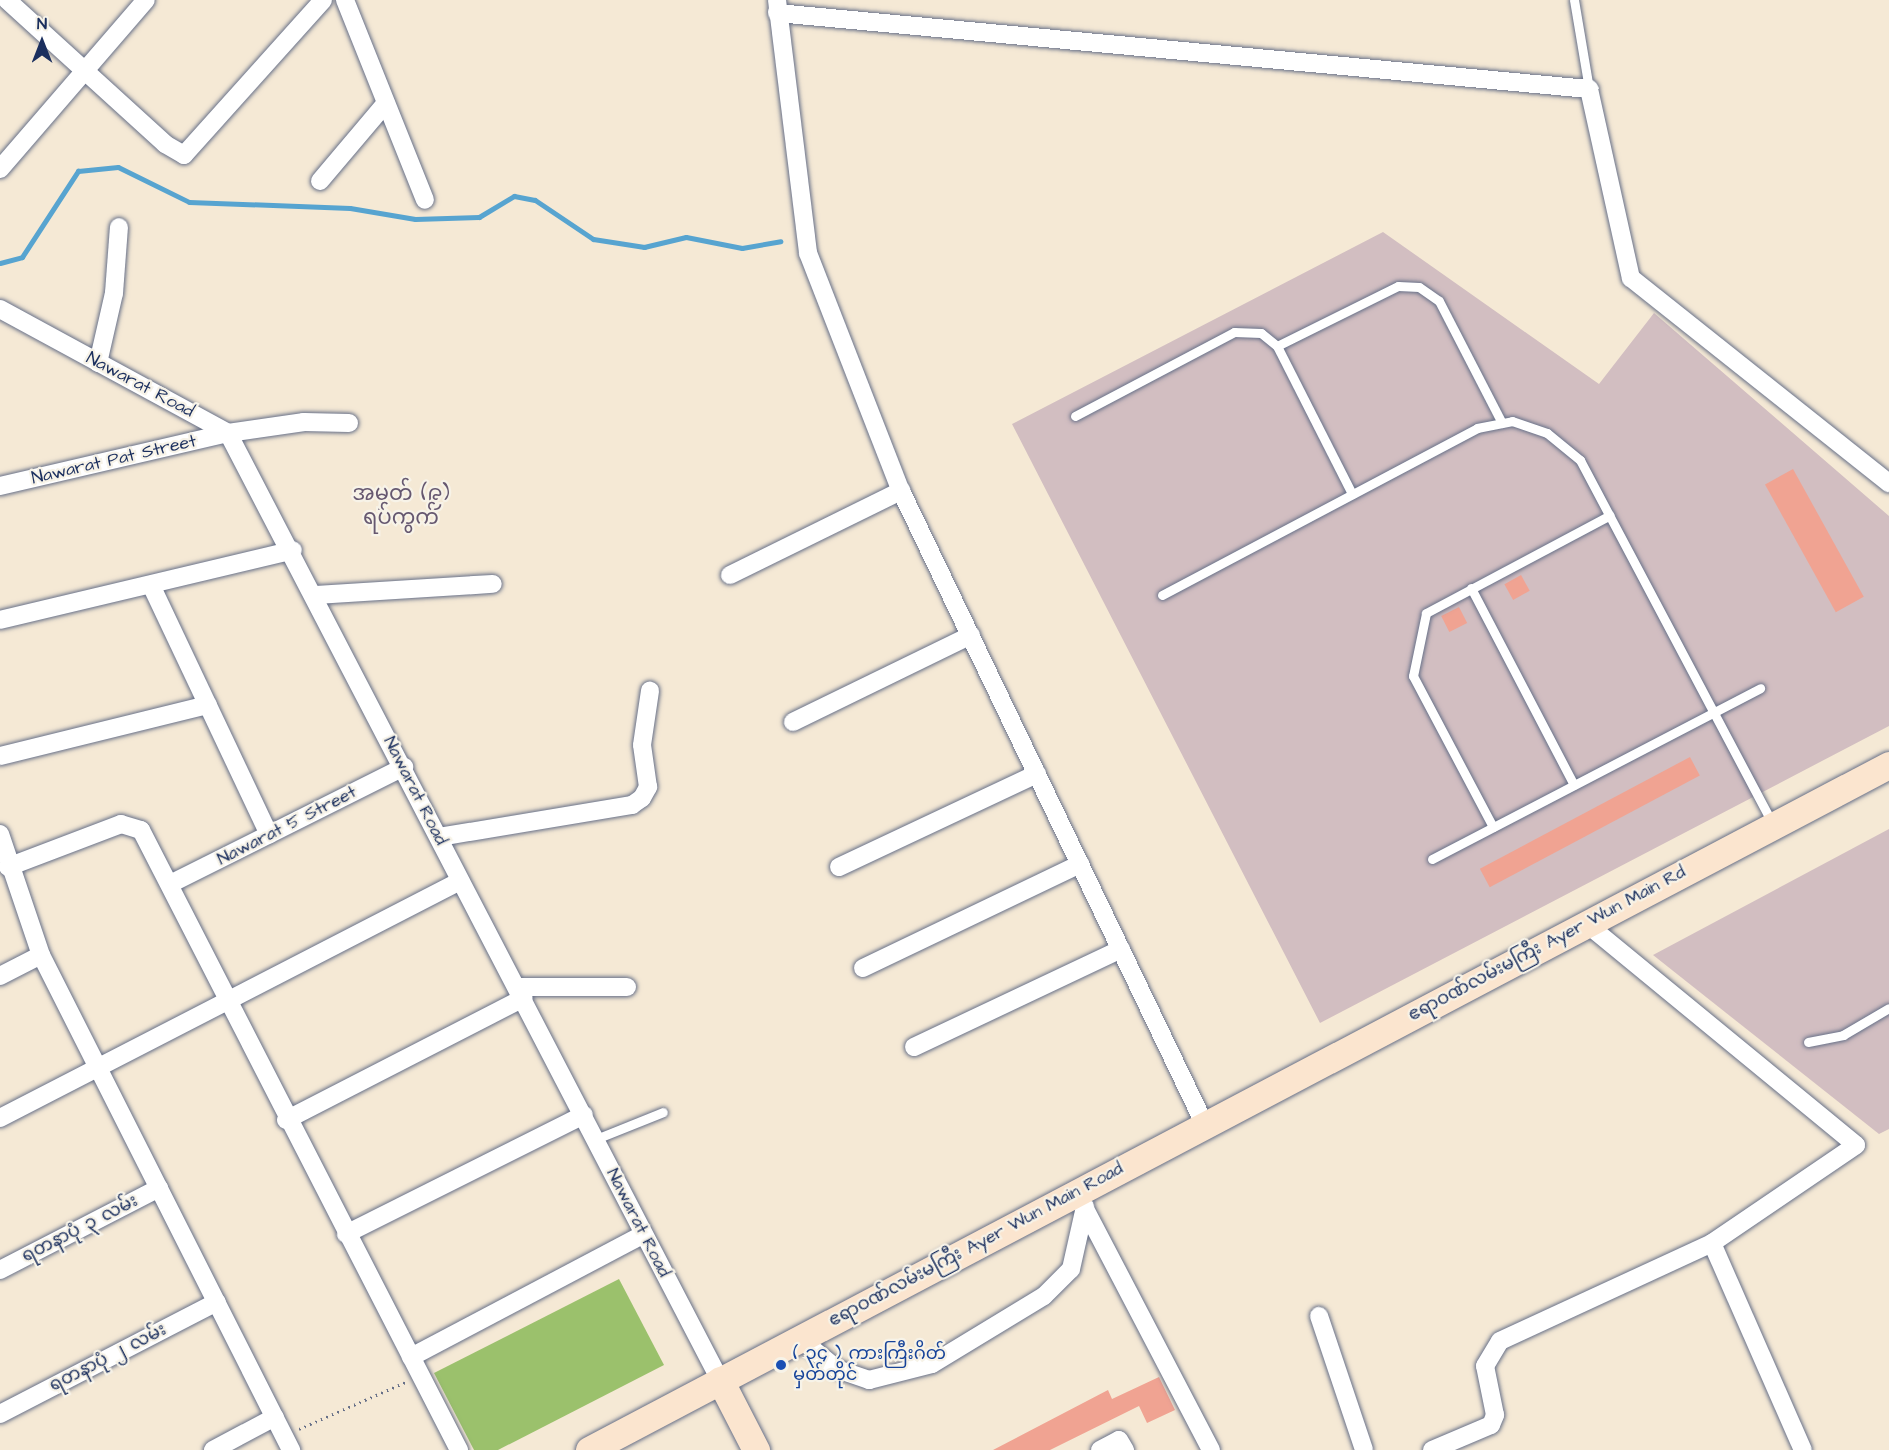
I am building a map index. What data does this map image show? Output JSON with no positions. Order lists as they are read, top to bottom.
{
  "streets": {
    "main road": ["ဧရာဝဏ်လမ်းမကြီး Ayer Wun Main Rd", "ဧရာဝဏ်လမ်းမကြီး Ayer Wun Main Road"],
    "street": [
      "Nawarat Road",
      "Nawarat Pat Street",
      "Nawarat 5 Street",
      "ရတနာပုံ ၃ လမ်း",
      "ရတနာပုံ ၂ လမ်း"
    ]
  },
  "crossings": [
    ["Nawarat Road", "Nawarat Pat Street"],
    ["Nawarat Road", "Nawarat 5 Street"],
    ["Nawarat Road", "ဧရာဝဏ်လမ်းမကြီး Ayer Wun Main Road"],
    ["ဧရာဝဏ်လမ်းမကြီး Ayer Wun Main Rd", "ဧရာဝဏ်လမ်းမကြီး Ayer Wun Main Road"]
  ],
  "districts": ["အမှတ် (၉) ရပ်ကွက်"],
  "places": ["( ၃၄ ) ကားကြီးဂိတ် မှတ်တိုင်"],
  "north": "top"
}
